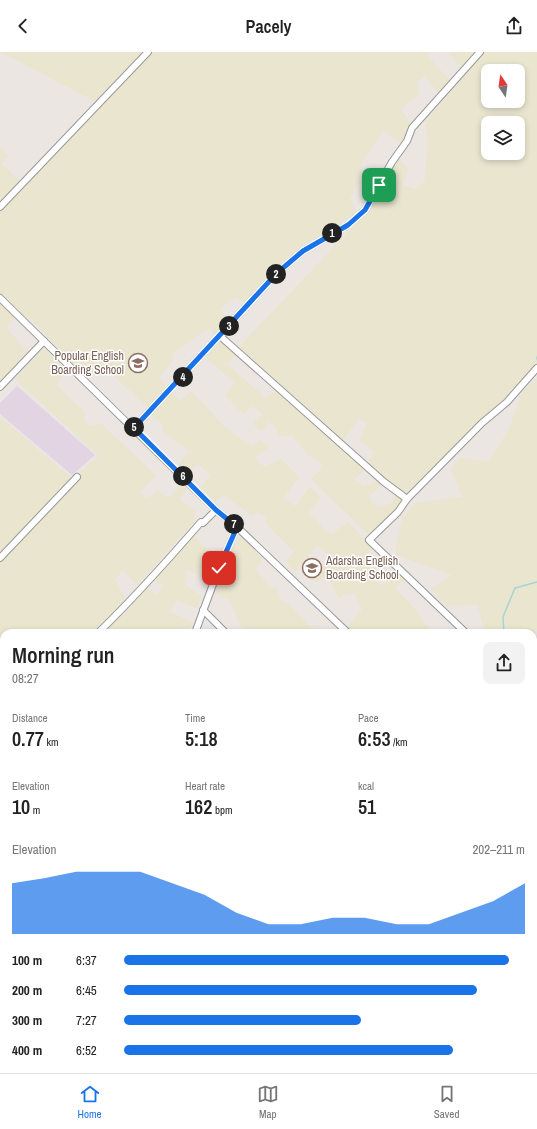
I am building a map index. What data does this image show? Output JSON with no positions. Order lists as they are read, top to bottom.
{
  "places": {
    "school or university": ["Popular English Boarding School", "Adarsha English Boarding School"]
  },
  "north": "top",
  "page": {
    "header": "Pacely",
    "pins": [
      "1",
      "2",
      "3",
      "4",
      "5",
      "6",
      "7"
    ],
    "heading": ["Morning run", "08:27"],
    "stats": [
      ["Distance", "0.77 km"],
      ["Time", "5:18"],
      ["Pace", "6:53 /km"],
      ["Elevation", "10 m"],
      ["Heart rate", "162 bpm"],
      ["kcal", "51"]
    ],
    "chart": ["Elevation", "202–211 m"],
    "list": [
      {
        "name": "100 m",
        "note": "6:37"
      },
      {
        "name": "200 m",
        "note": "6:45"
      },
      {
        "name": "300 m",
        "note": "7:27"
      },
      {
        "name": "400 m",
        "note": "6:52"
      }
    ],
    "tabs": ["Home", "Map", "Saved"]
  }
}
